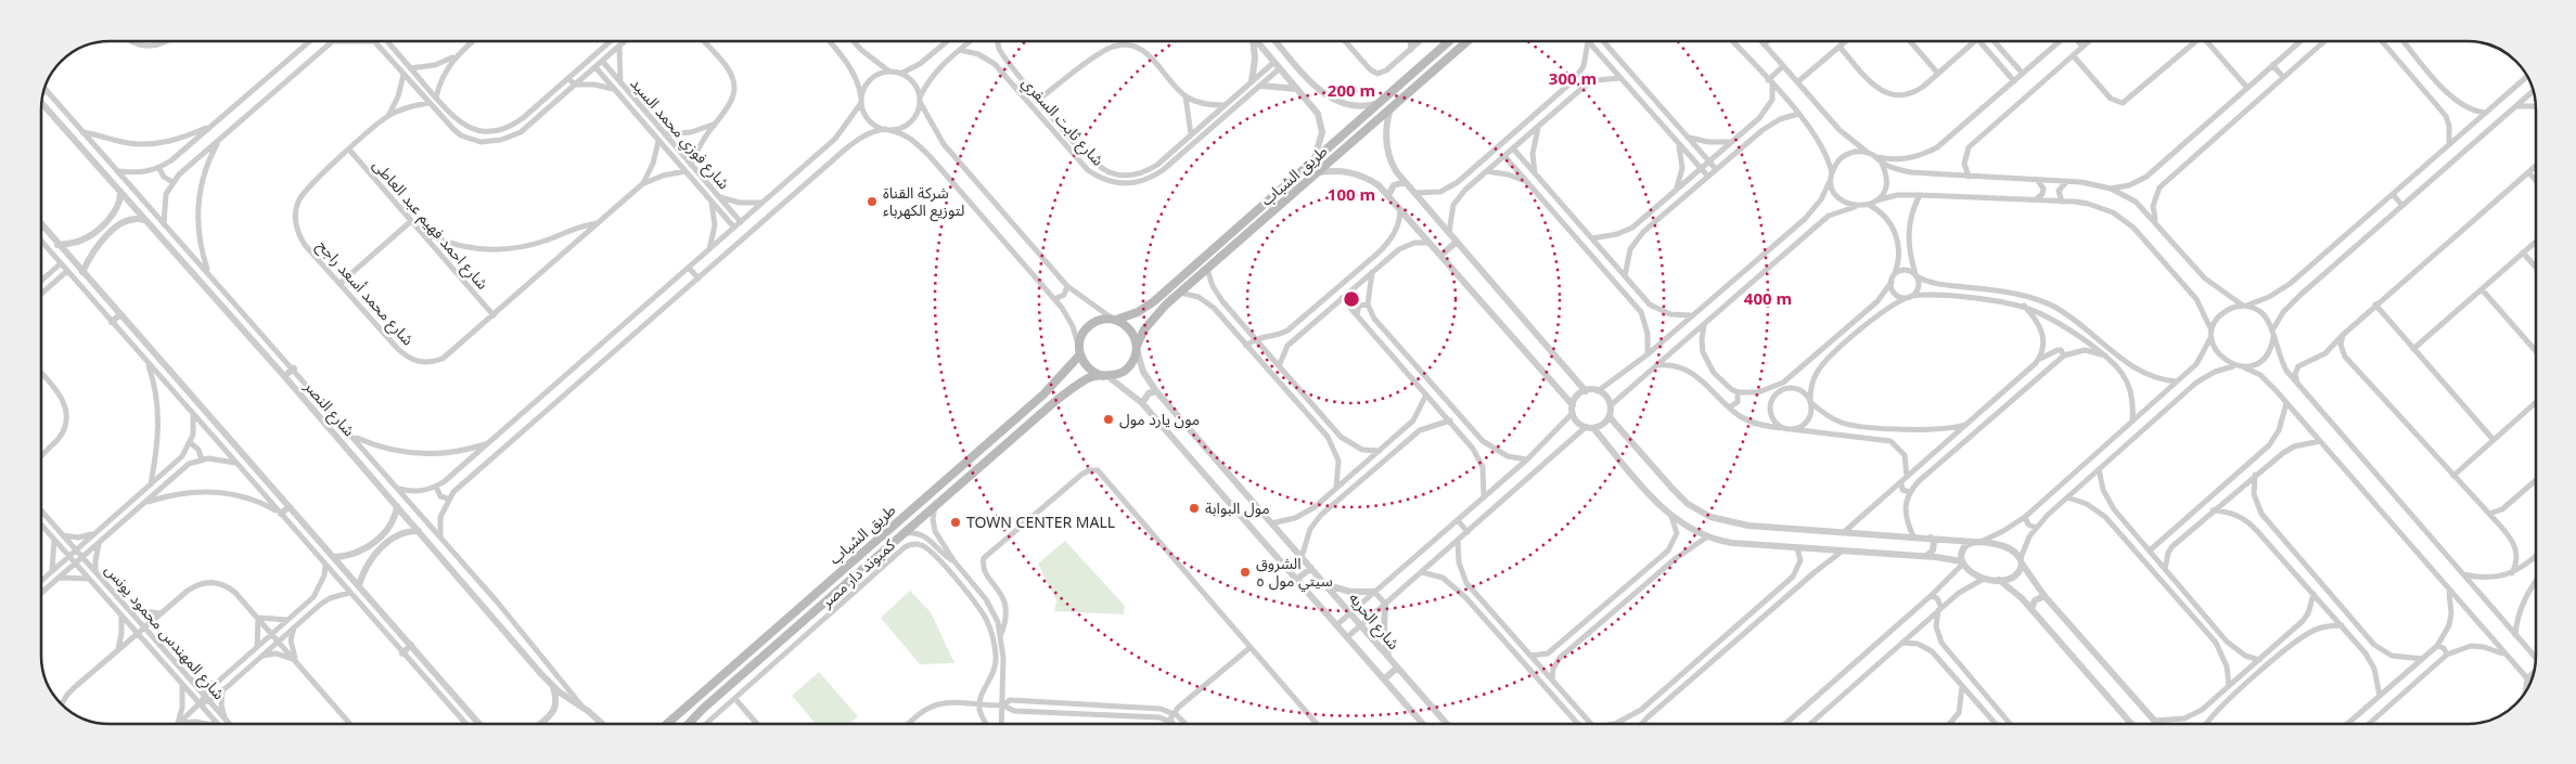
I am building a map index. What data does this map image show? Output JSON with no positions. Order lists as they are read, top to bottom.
{
  "streets": {
    "main road": ["طريق الشباب"],
    "street": [
      "شارع ثابت السفري",
      "شارع فوزي محمد السيد",
      "شارع احمد فهيم عبد العاطى",
      "شارع محمد أسعد راجح",
      "شارع النصر",
      "كمبوند دار مصر",
      "شارع الحريه",
      "شارع المهندس محمود يونس"
    ]
  },
  "crossings": [
    ["شارع فوزي محمد السيد", "شارع محمد أسعد راجح"],
    ["طريق الشباب", "شارع الحريه"],
    ["شارع احمد فهيم عبد العاطى", "شارع محمد أسعد راجح"]
  ],
  "places": [
    "شركة القناة لتوزيع الكهرباء",
    "مون يارد مول",
    "مول البوابة",
    "TOWN CENTER MALL",
    "الشروق سيتي مول ٥"
  ],
  "rings": [
    "300 m",
    "200 m",
    "100 m",
    "400 m"
  ]
}
